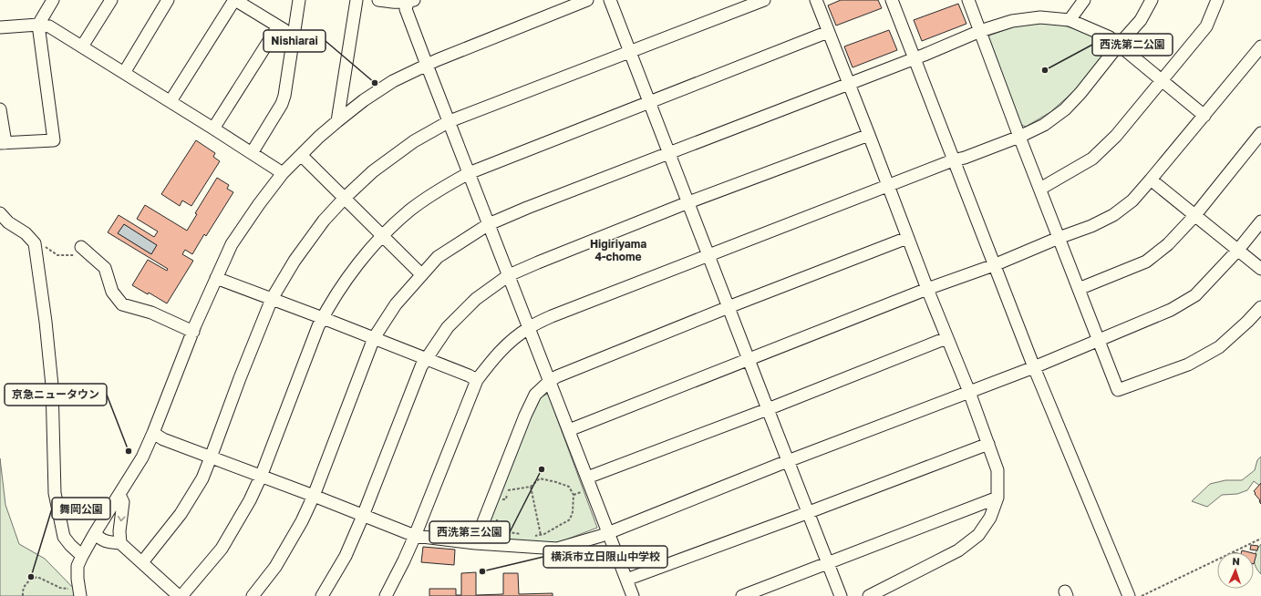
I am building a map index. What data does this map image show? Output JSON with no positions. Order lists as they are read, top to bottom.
{
  "districts": ["Higiriyama 4-chome"],
  "places": [
    "西洗第二公園",
    "Nishiarai",
    "京急ニュータウン",
    "西洗第三公園",
    "横浜市立日限山中学校",
    "舞岡公園"
  ],
  "north": "top"
}
